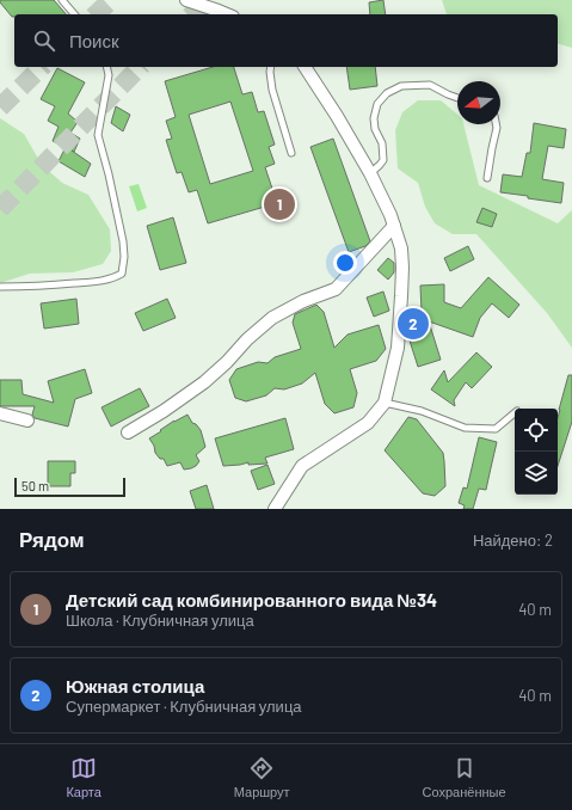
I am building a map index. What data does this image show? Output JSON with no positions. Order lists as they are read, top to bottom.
{
  "scale_bar": "50 m",
  "north": "left",
  "page": {
    "search": "Поиск",
    "pins": ["1", "2"],
    "scale": "50 m",
    "heading": ["Рядом", "Найдено: 2"],
    "list": [
      {
        "mark": "1",
        "name": "Детский сад комбинированного вида №34",
        "note": "Школа · Клубничная улица",
        "value": "40 m"
      },
      {
        "mark": "2",
        "name": "Южная столица",
        "note": "Супермаркет · Клубничная улица",
        "value": "40 m"
      }
    ],
    "nav": ["Карта", "Маршрут", "Сохранённые"]
  }
}
